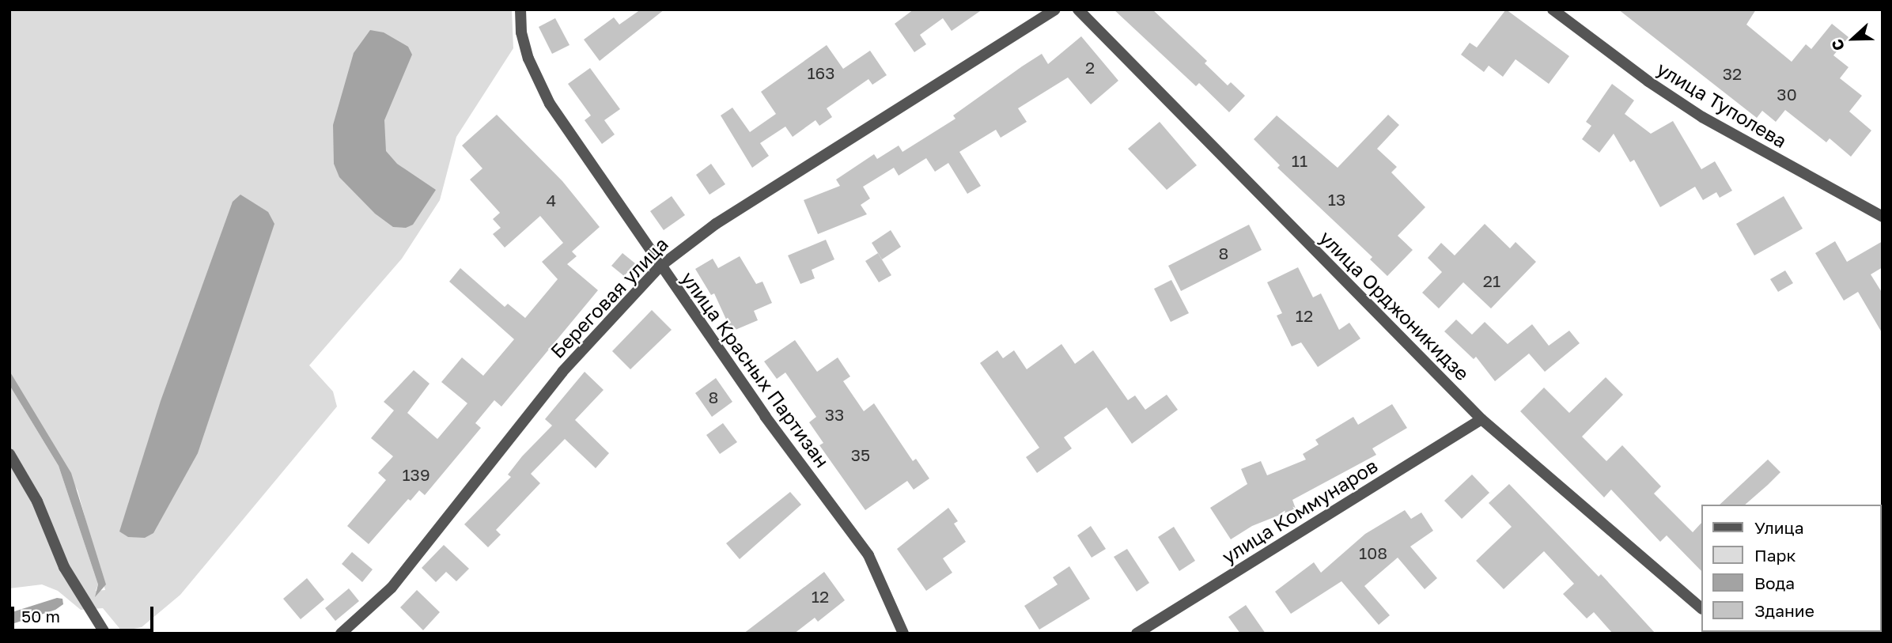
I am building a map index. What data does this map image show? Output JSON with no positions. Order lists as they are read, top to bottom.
{
  "streets": {
    "street": [
      "улица Туполева",
      "Береговая улица",
      "улица Орджоникидзе",
      "улица Красных Партизан",
      "улица Коммунаров"
    ]
  },
  "crossings": [
    ["Береговая улица", "улица Красных Партизан"],
    ["улица Орджоникидзе", "улица Коммунаров"]
  ],
  "house_numbers": [
    "2",
    "163",
    "32",
    "30",
    "11",
    "13",
    "4",
    "8",
    "21",
    "12",
    "8",
    "33",
    "35",
    "139",
    "108",
    "12"
  ],
  "legend": [
    "Улица",
    "Парк",
    "Вода",
    "Здание"
  ],
  "scale_bar": "50 m",
  "north": "left"
}
